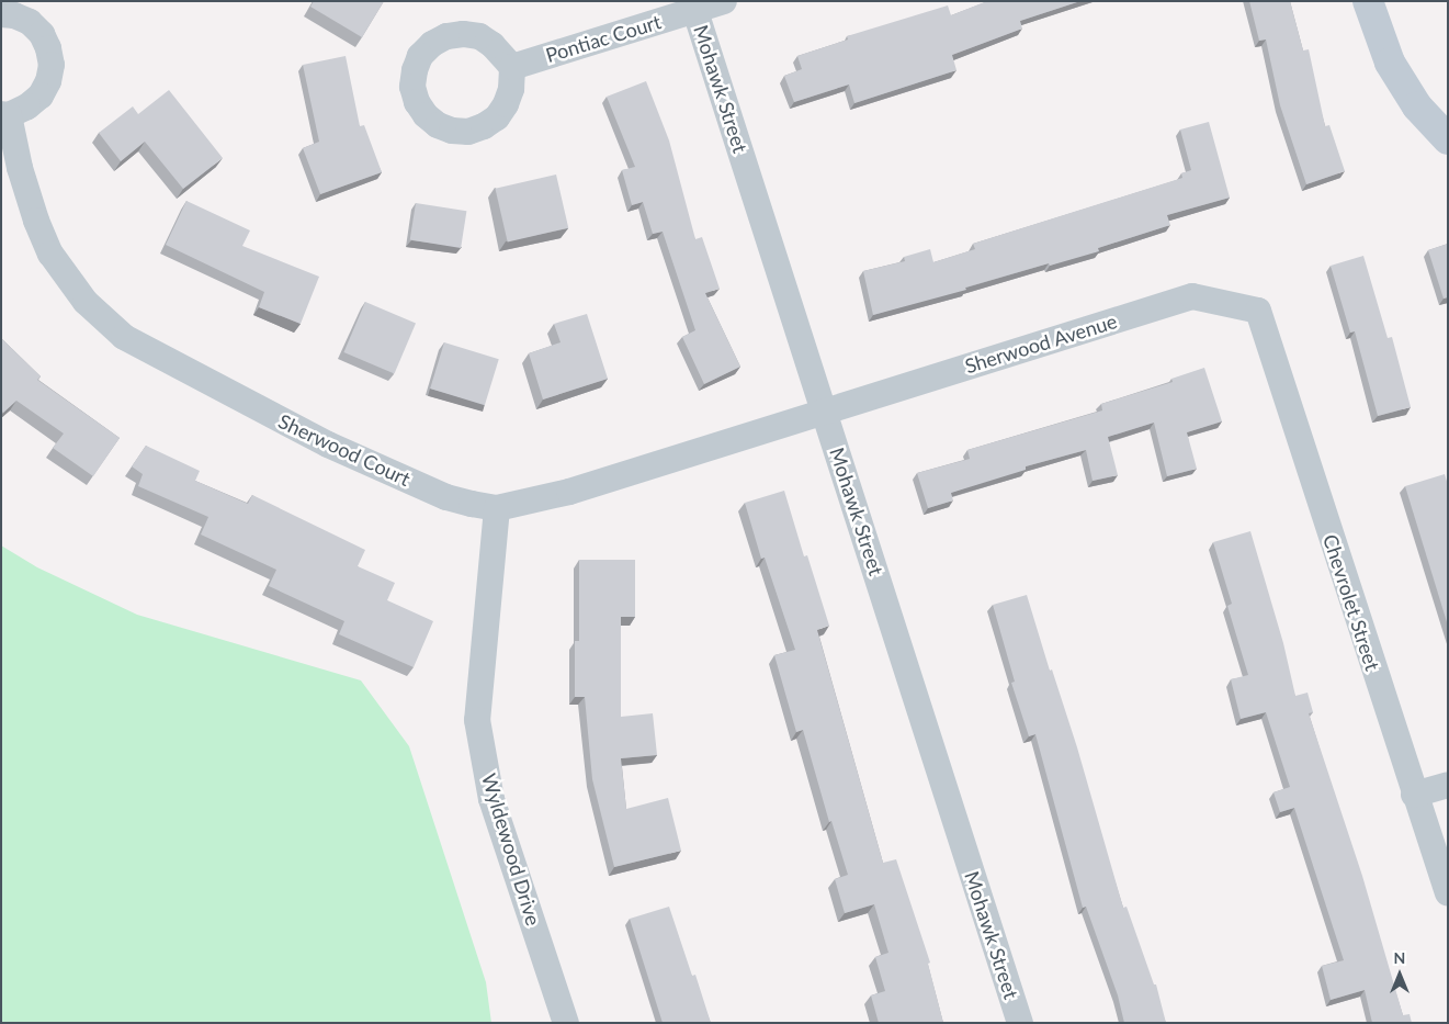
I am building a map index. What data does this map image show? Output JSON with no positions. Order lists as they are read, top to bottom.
{
  "streets": {
    "street": [
      "Pontiac Court",
      "Mohawk Street",
      "Sherwood Avenue",
      "Sherwood Court",
      "Chevrolet Street",
      "Wyldewood Drive"
    ]
  },
  "crossings": [
    ["Pontiac Court", "Mohawk Street"],
    ["Mohawk Street", "Sherwood Avenue"],
    ["Mohawk Street", "Sherwood Court"],
    ["Sherwood Avenue", "Sherwood Court"],
    ["Sherwood Avenue", "Chevrolet Street"],
    ["Sherwood Court", "Wyldewood Drive"]
  ],
  "north": "top"
}
